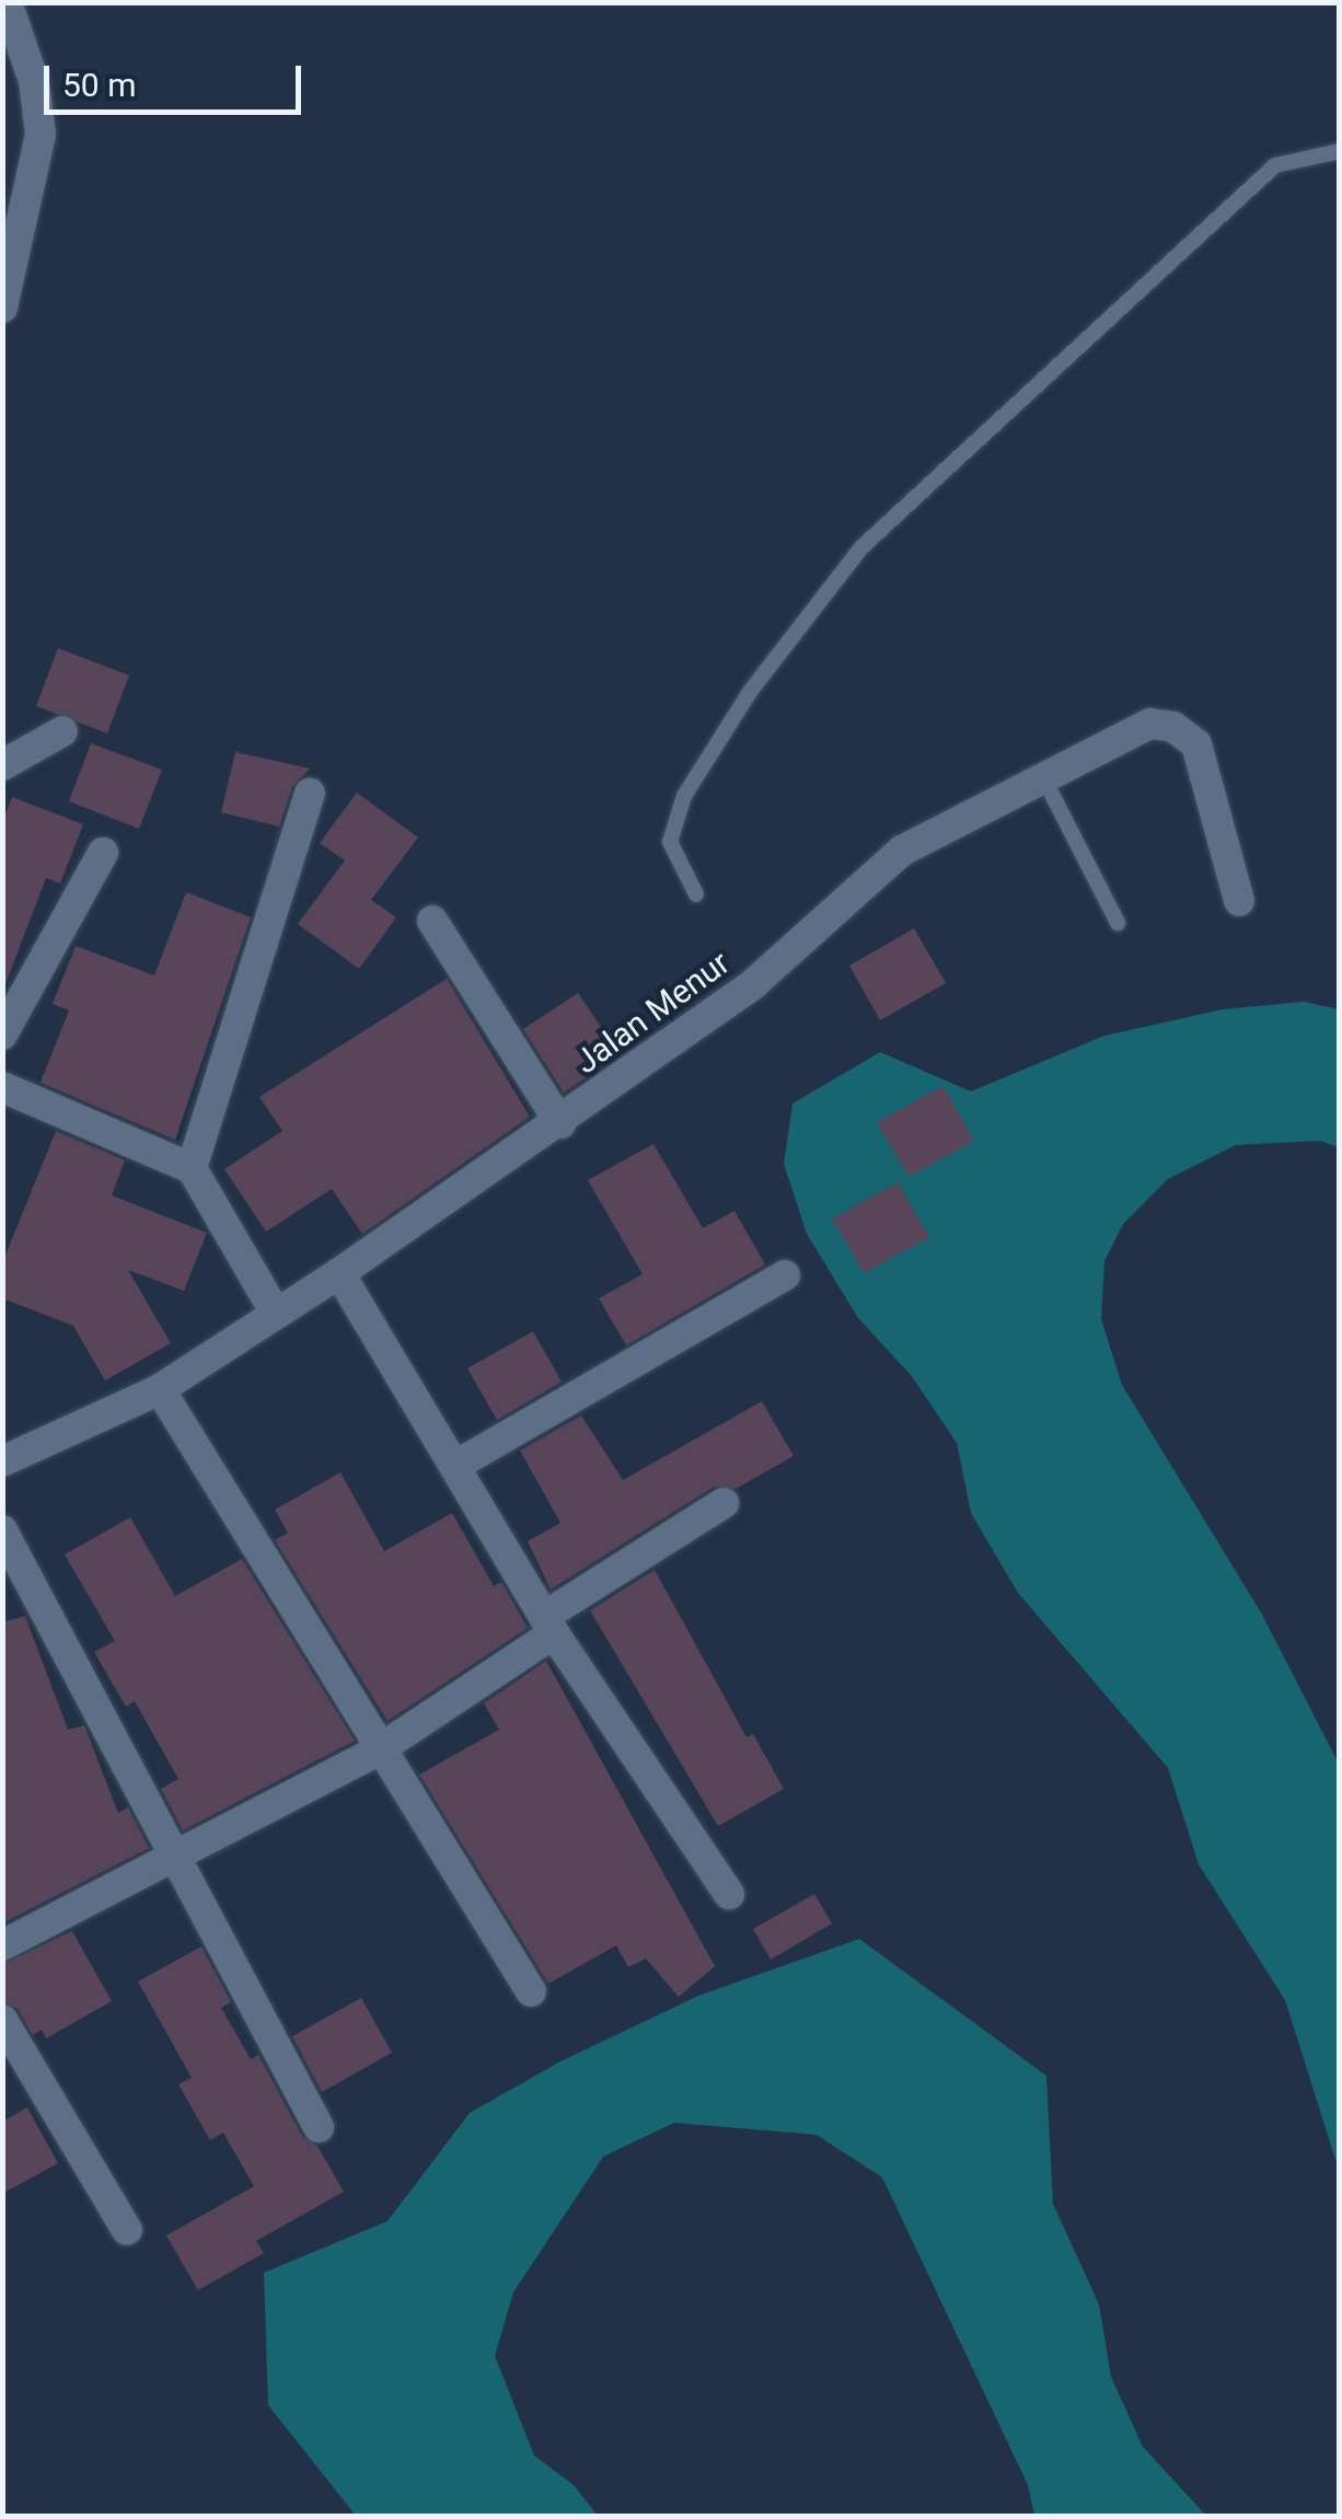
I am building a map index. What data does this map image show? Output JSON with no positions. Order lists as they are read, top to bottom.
{
  "streets": {
    "street": ["Jalan Menur"]
  },
  "scale_bar": "50 m"
}
